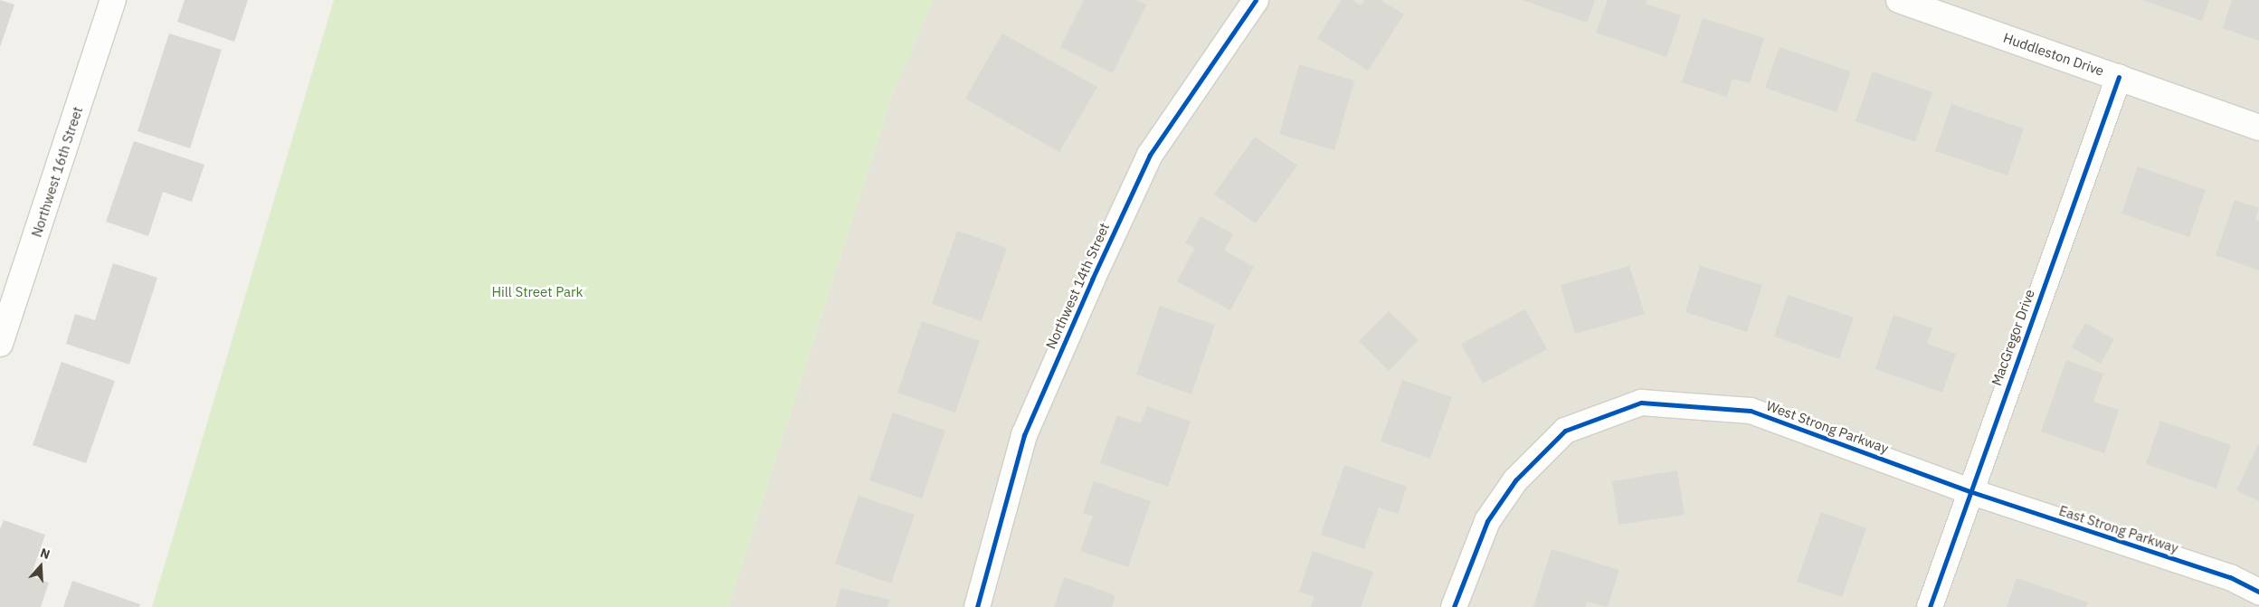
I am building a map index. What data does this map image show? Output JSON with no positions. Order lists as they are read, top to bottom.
{
  "streets": {
    "street": [
      "Huddleston Drive",
      "Northwest 16th Street",
      "Northwest 14th Street",
      "MacGregor Drive",
      "West Strong Parkway",
      "East Strong Parkway"
    ]
  },
  "crossings": [
    ["Huddleston Drive", "MacGregor Drive"],
    ["MacGregor Drive", "West Strong Parkway"],
    ["MacGregor Drive", "East Strong Parkway"],
    ["West Strong Parkway", "East Strong Parkway"]
  ],
  "parks": ["Hill Street Park"],
  "north": "top"
}
